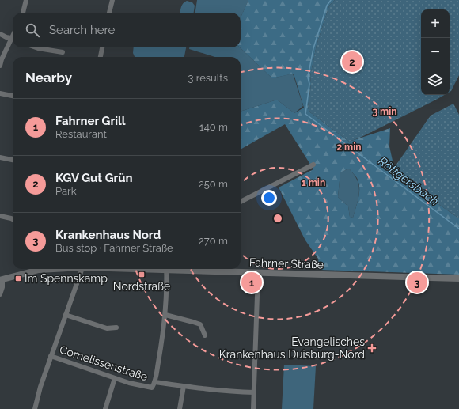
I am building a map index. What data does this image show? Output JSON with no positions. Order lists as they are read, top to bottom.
{
  "streets": {
    "street": ["Fahrner Straße", "Cornelissenstraße"]
  },
  "water": ["Röttgersbach"],
  "places": {
    "transit": ["Nordstraße", "Im Spennskamp"],
    "health": ["Evangelisches Krankenhaus Duisburg-Nord"]
  },
  "page": {
    "map_buttons": ["+", "−"],
    "search": "Search here",
    "pins": ["2", "1", "3"],
    "heading": ["Nearby", "3 results"],
    "list": [
      {
        "mark": "1",
        "name": "Fahrner Grill",
        "note": "Restaurant",
        "value": "140 m"
      },
      {
        "mark": "2",
        "name": "KGV Gut Grün",
        "note": "Park",
        "value": "250 m"
      },
      {
        "mark": "3",
        "name": "Krankenhaus Nord",
        "note": "Bus stop · Fahrner Straße",
        "value": "270 m"
      }
    ]
  },
  "rings": ["3 min", "2 min", "1 min"]
}
